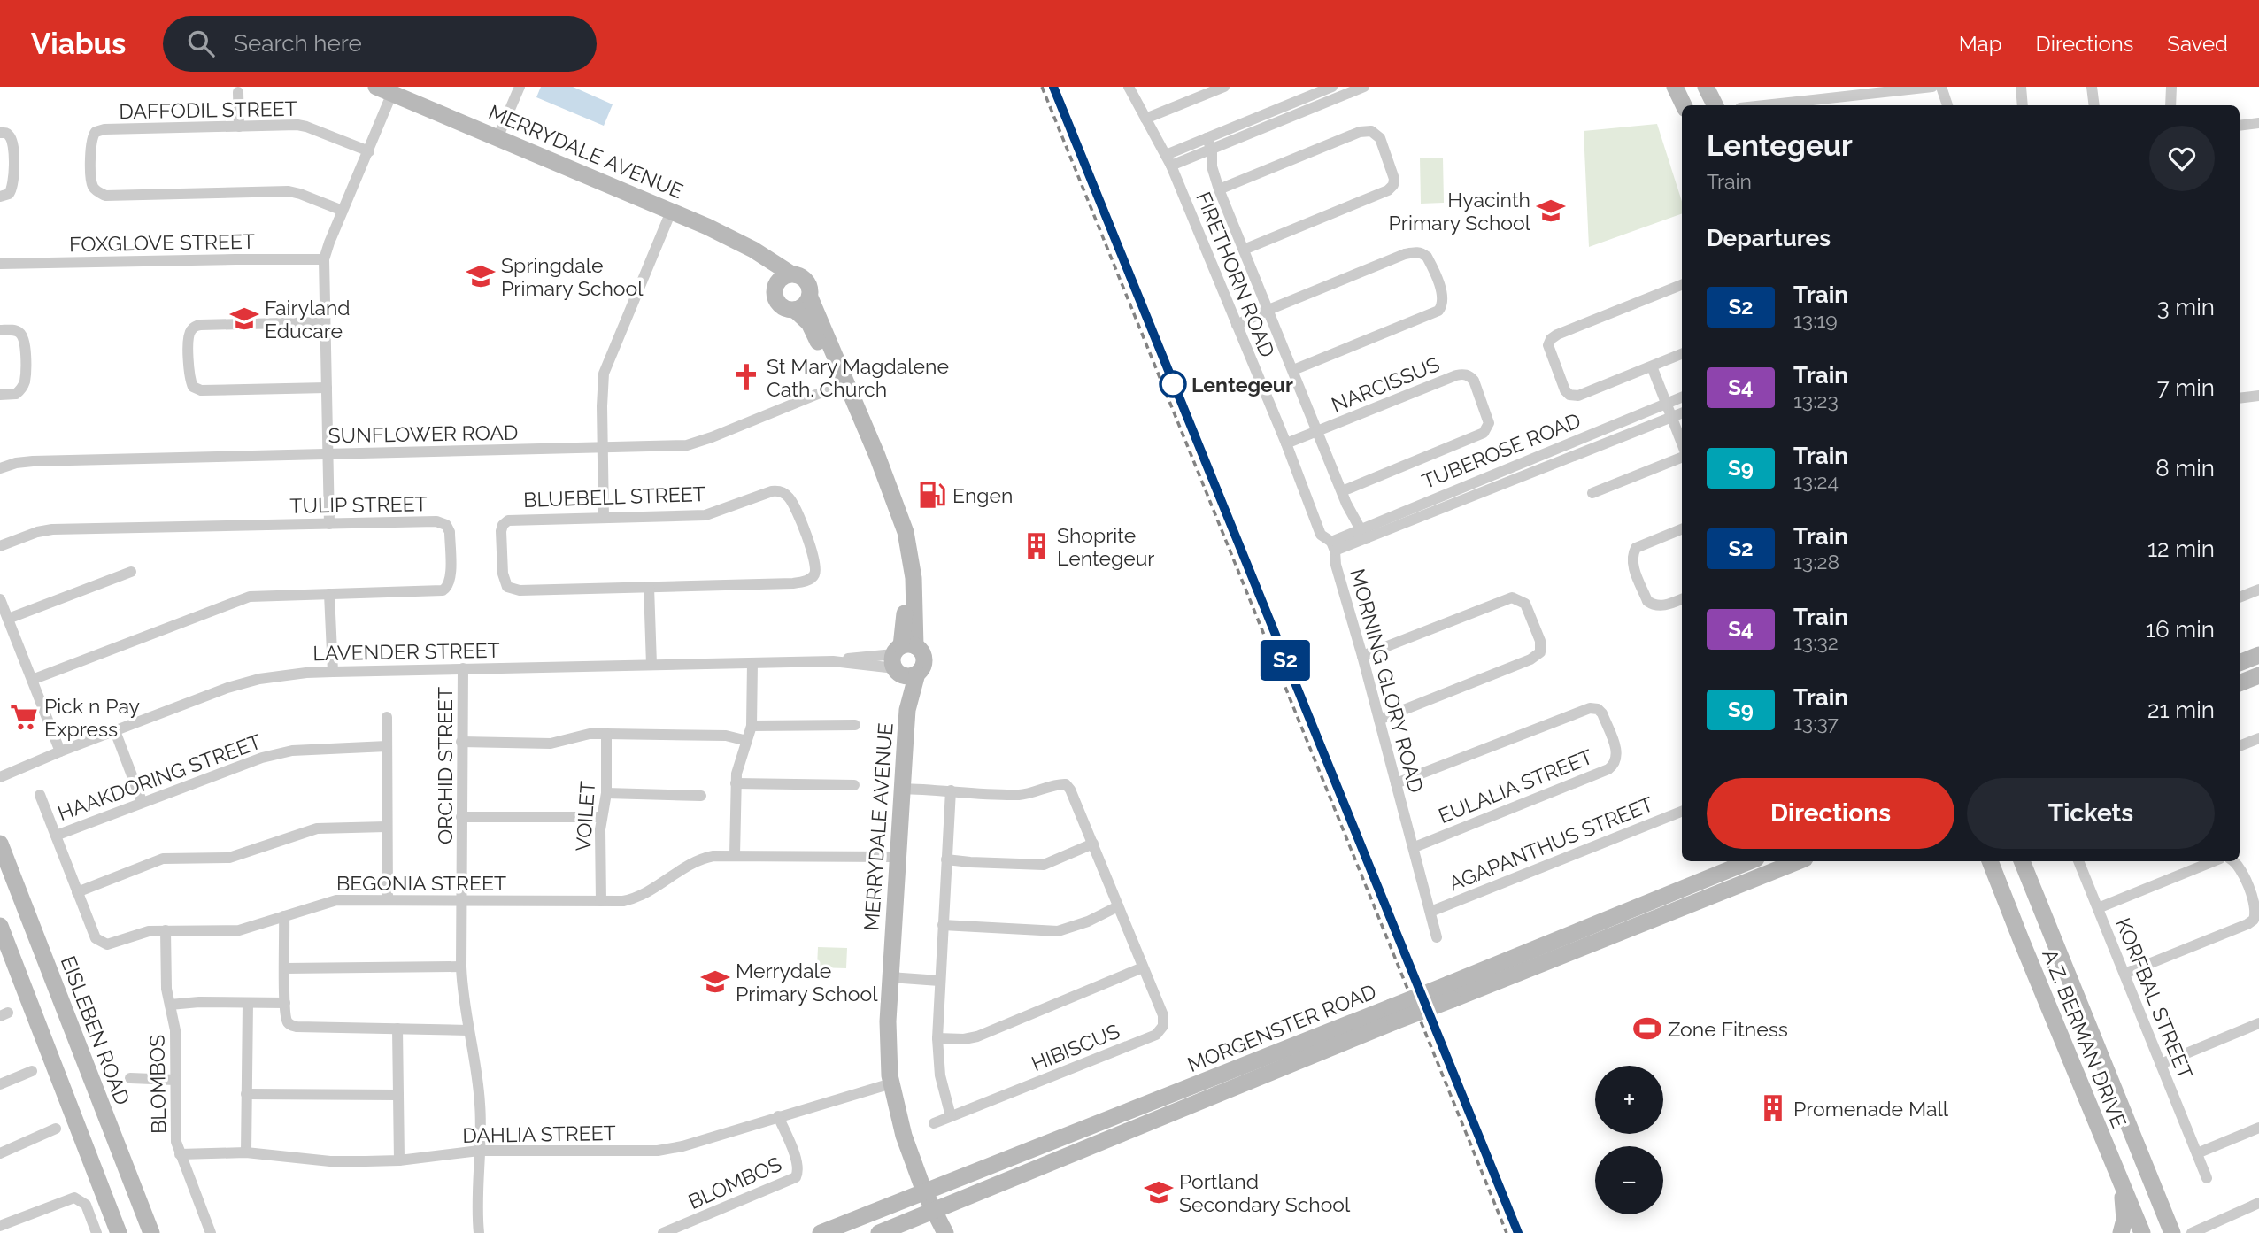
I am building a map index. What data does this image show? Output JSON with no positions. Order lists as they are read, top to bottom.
{
  "streets": {
    "main road": [
      "MERRYDALE AVENUE",
      "MORGENSTER ROAD",
      "EISLEBEN ROAD",
      "A.Z. BERMAN DRIVE"
    ],
    "street": [
      "DAFFODIL STREET",
      "FOXGLOVE STREET",
      "FIRETHORN ROAD",
      "NARCISSUS",
      "SUNFLOWER ROAD",
      "TUBEROSE ROAD",
      "BLUEBELL STREET",
      "TULIP STREET",
      "LAVENDER STREET",
      "MORNING GLORY ROAD",
      "ORCHID STREET",
      "HAAKDORING STREET",
      "EULALIA STREET",
      "VOILET",
      "AGAPANTHUS STREET",
      "BEGONIA STREET",
      "KORFBAL STREET",
      "HIBISCUS",
      "BLOMBOS",
      "DAHLIA STREET"
    ]
  },
  "crossings": [
    ["MERRYDALE AVENUE", "SUNFLOWER ROAD"],
    ["MERRYDALE AVENUE", "LAVENDER STREET"],
    ["MERRYDALE AVENUE", "BEGONIA STREET"],
    ["MERRYDALE AVENUE", "MORGENSTER ROAD"],
    ["MERRYDALE AVENUE", "HIBISCUS"],
    ["MERRYDALE AVENUE", "DAHLIA STREET"],
    ["FIRETHORN ROAD", "NARCISSUS"],
    ["FIRETHORN ROAD", "TUBEROSE ROAD"],
    ["FIRETHORN ROAD", "MORNING GLORY ROAD"],
    ["TUBEROSE ROAD", "MORNING GLORY ROAD"],
    ["LAVENDER STREET", "ORCHID STREET"],
    ["MORNING GLORY ROAD", "EULALIA STREET"],
    ["MORNING GLORY ROAD", "AGAPANTHUS STREET"],
    ["ORCHID STREET", "BEGONIA STREET"],
    ["ORCHID STREET", "DAHLIA STREET"],
    ["HAAKDORING STREET", "BEGONIA STREET"],
    ["VOILET", "BEGONIA STREET"],
    ["BEGONIA STREET", "BLOMBOS"],
    ["BLOMBOS", "DAHLIA STREET"]
  ],
  "places": {
    "school or university": [
      "Hyacinth Primary School",
      "Springdale Primary School",
      "Fairyland Educare",
      "Merrydale Primary School",
      "Portland Secondary School"
    ],
    "church": ["St Mary Magdalene Cath. Church"],
    "other": ["Lentegeur"],
    "fuel station": ["Engen"],
    "building": ["Shoprite Lentegeur", "Promenade Mall"],
    "supermarket": ["Pick n Pay Express"],
    "sports": ["Zone Fitness"]
  },
  "page": {
    "header": "Viabus",
    "search": "Search here",
    "nav": ["Map", "Directions", "Saved"],
    "on_map": "S2",
    "heading": [
      ["Lentegeur", "Train"],
      "Departures"
    ],
    "list": [
      {
        "mark": "S2",
        "name": "Train",
        "note": "13:19",
        "value": "3 min"
      },
      {
        "mark": "S4",
        "name": "Train",
        "note": "13:23",
        "value": "7 min"
      },
      {
        "mark": "S9",
        "name": "Train",
        "note": "13:24",
        "value": "8 min"
      },
      {
        "mark": "S2",
        "name": "Train",
        "note": "13:28",
        "value": "12 min"
      },
      {
        "mark": "S4",
        "name": "Train",
        "note": "13:32",
        "value": "16 min"
      },
      {
        "mark": "S9",
        "name": "Train",
        "note": "13:37",
        "value": "21 min"
      }
    ],
    "buttons": ["Directions", "Tickets"],
    "map_buttons": ["+", "−"]
  }
}
